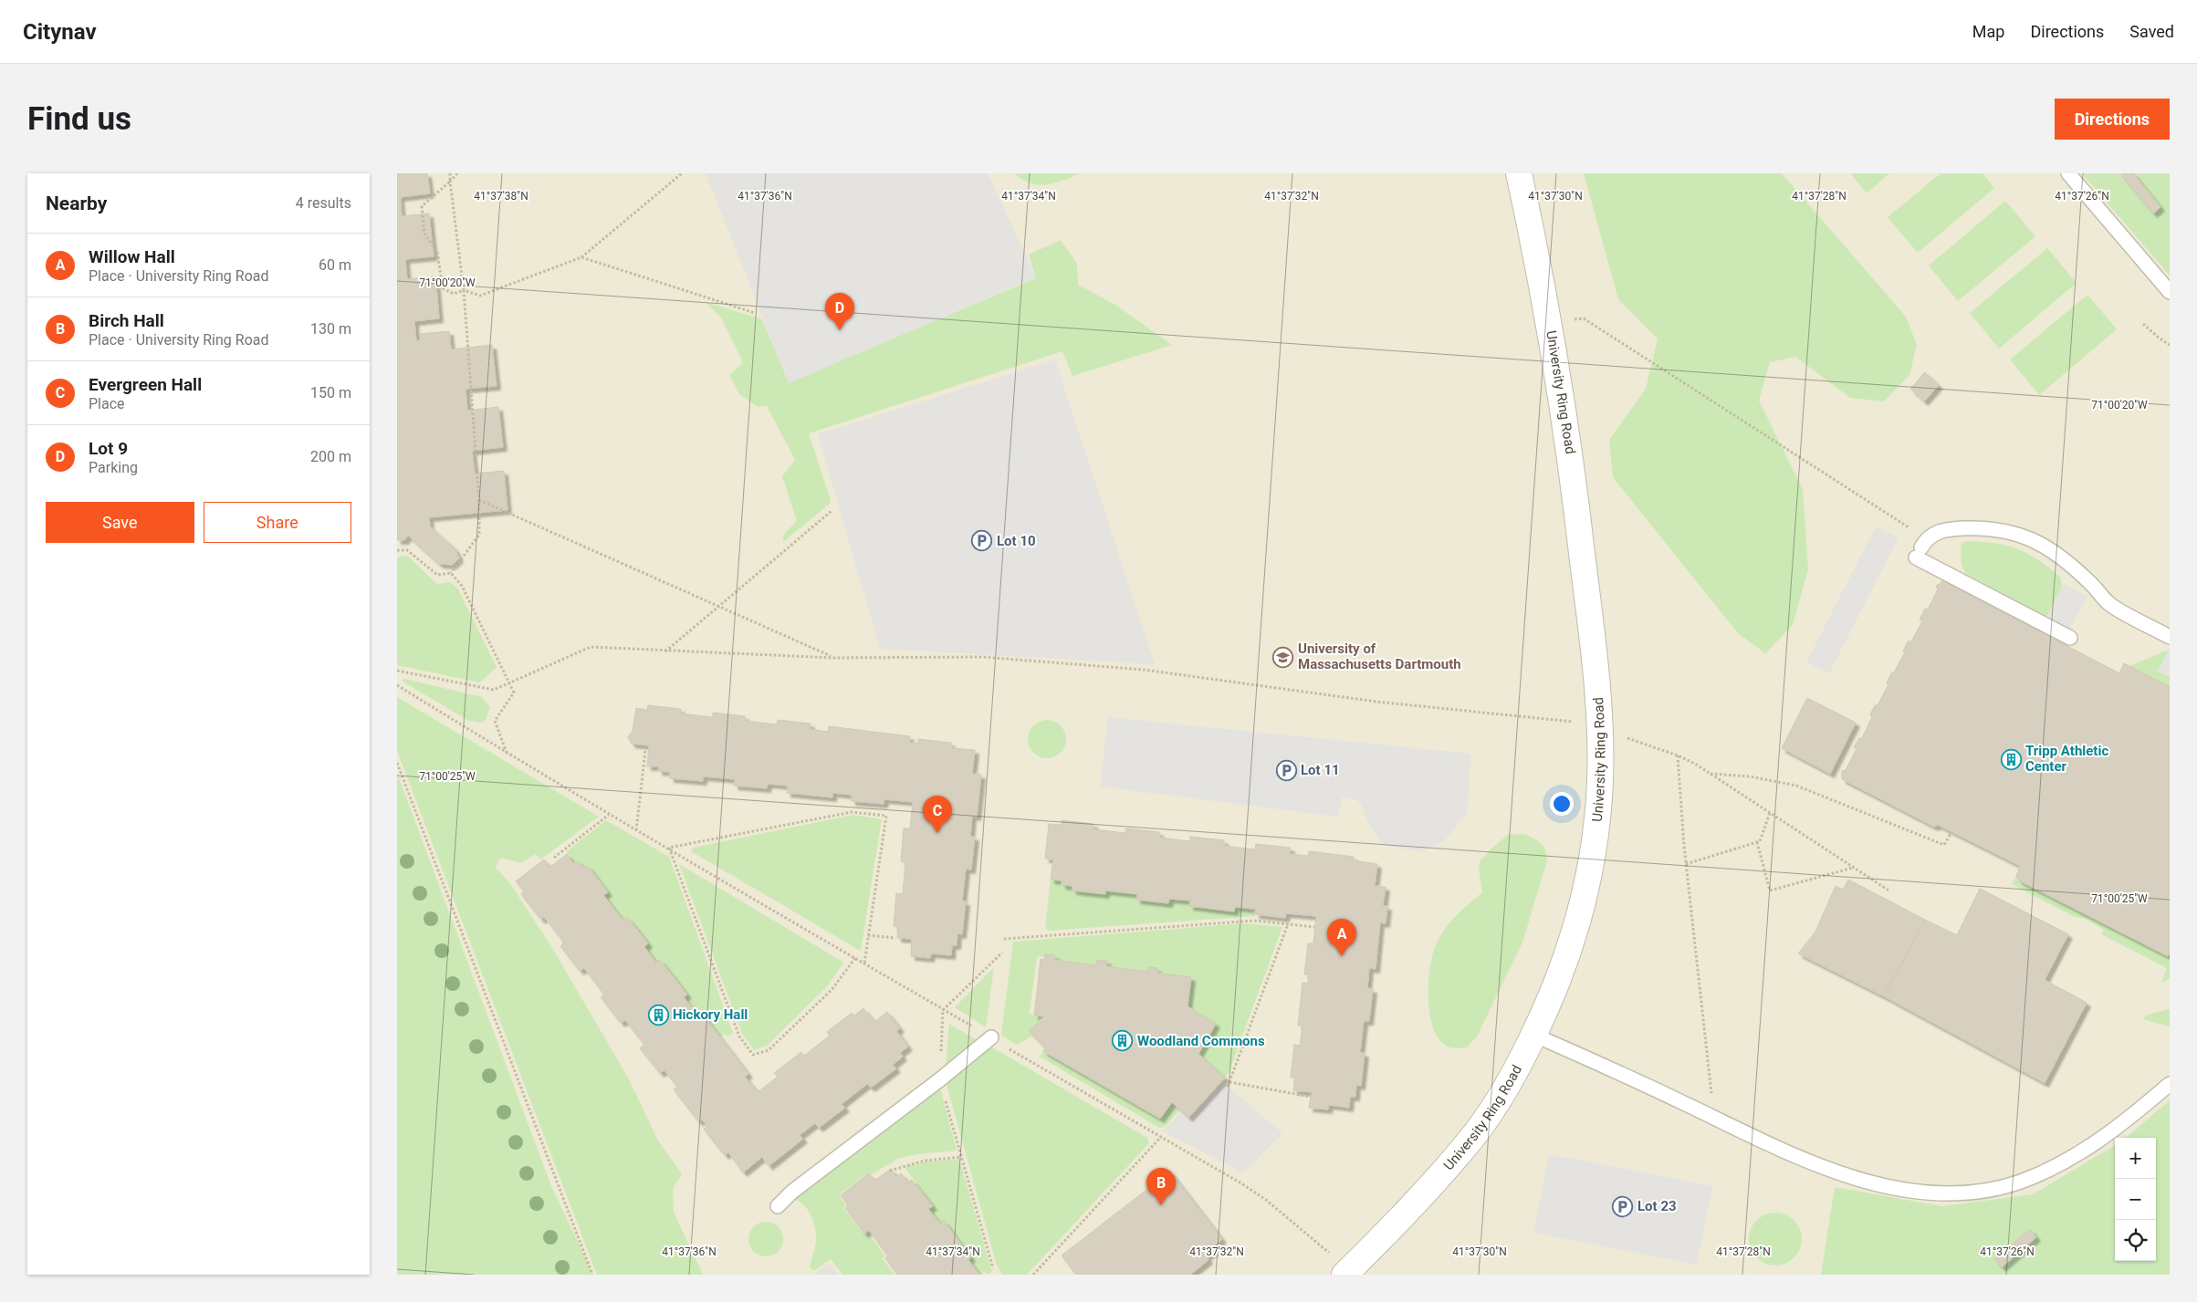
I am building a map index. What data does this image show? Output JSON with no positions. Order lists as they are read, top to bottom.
{
  "streets": {
    "street": ["University Ring Road"]
  },
  "places": {
    "parking": ["Lot 10", "Lot 11", "Lot 23"],
    "school or university": ["University of Massachusetts Dartmouth"],
    "building": ["Tripp Athletic Center", "Hickory Hall", "Woodland Commons"]
  },
  "page": {
    "header": "Citynav",
    "nav": ["Map", "Directions", "Saved"],
    "buttons": [
      "Directions",
      ["Save", "Share"]
    ],
    "title": "Find us",
    "heading": ["Nearby", "4 results"],
    "list": [
      {
        "mark": "A",
        "name": "Willow Hall",
        "note": "Place · University Ring Road",
        "value": "60 m"
      },
      {
        "mark": "B",
        "name": "Birch Hall",
        "note": "Place · University Ring Road",
        "value": "130 m"
      },
      {
        "mark": "C",
        "name": "Evergreen Hall",
        "note": "Place",
        "value": "150 m"
      },
      {
        "mark": "D",
        "name": "Lot 9",
        "note": "Parking",
        "value": "200 m"
      }
    ],
    "pins": [
      "D",
      "C",
      "A",
      "B"
    ],
    "map_buttons": ["+", "−"]
  },
  "coordinates": [
    "41°37'38\"N",
    "41°37'36\"N",
    "41°37'34\"N",
    "41°37'32\"N",
    "41°37'30\"N",
    "41°37'28\"N",
    "41°37'26\"N",
    "71°00'20\"W",
    "71°00'25\"W"
  ]
}
